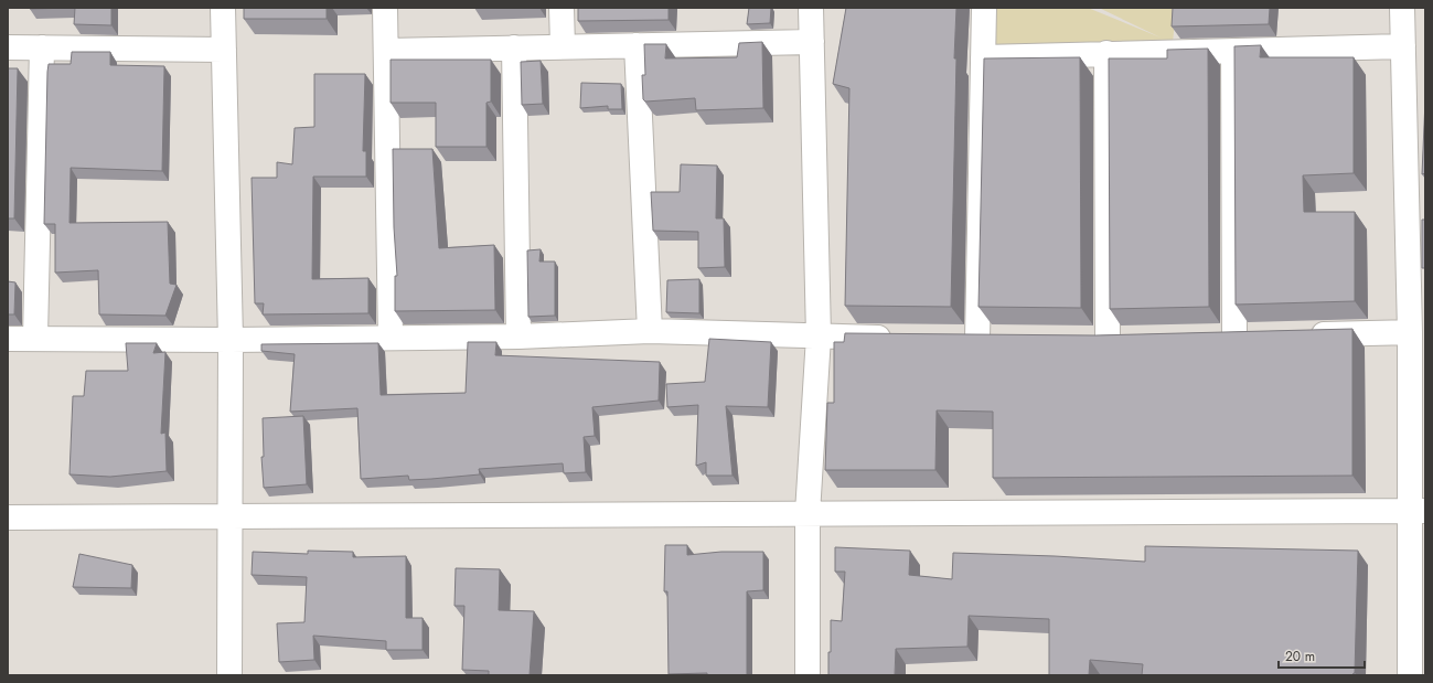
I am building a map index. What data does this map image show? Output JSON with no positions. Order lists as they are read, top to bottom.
{
  "scale_bar": "20 m"
}
